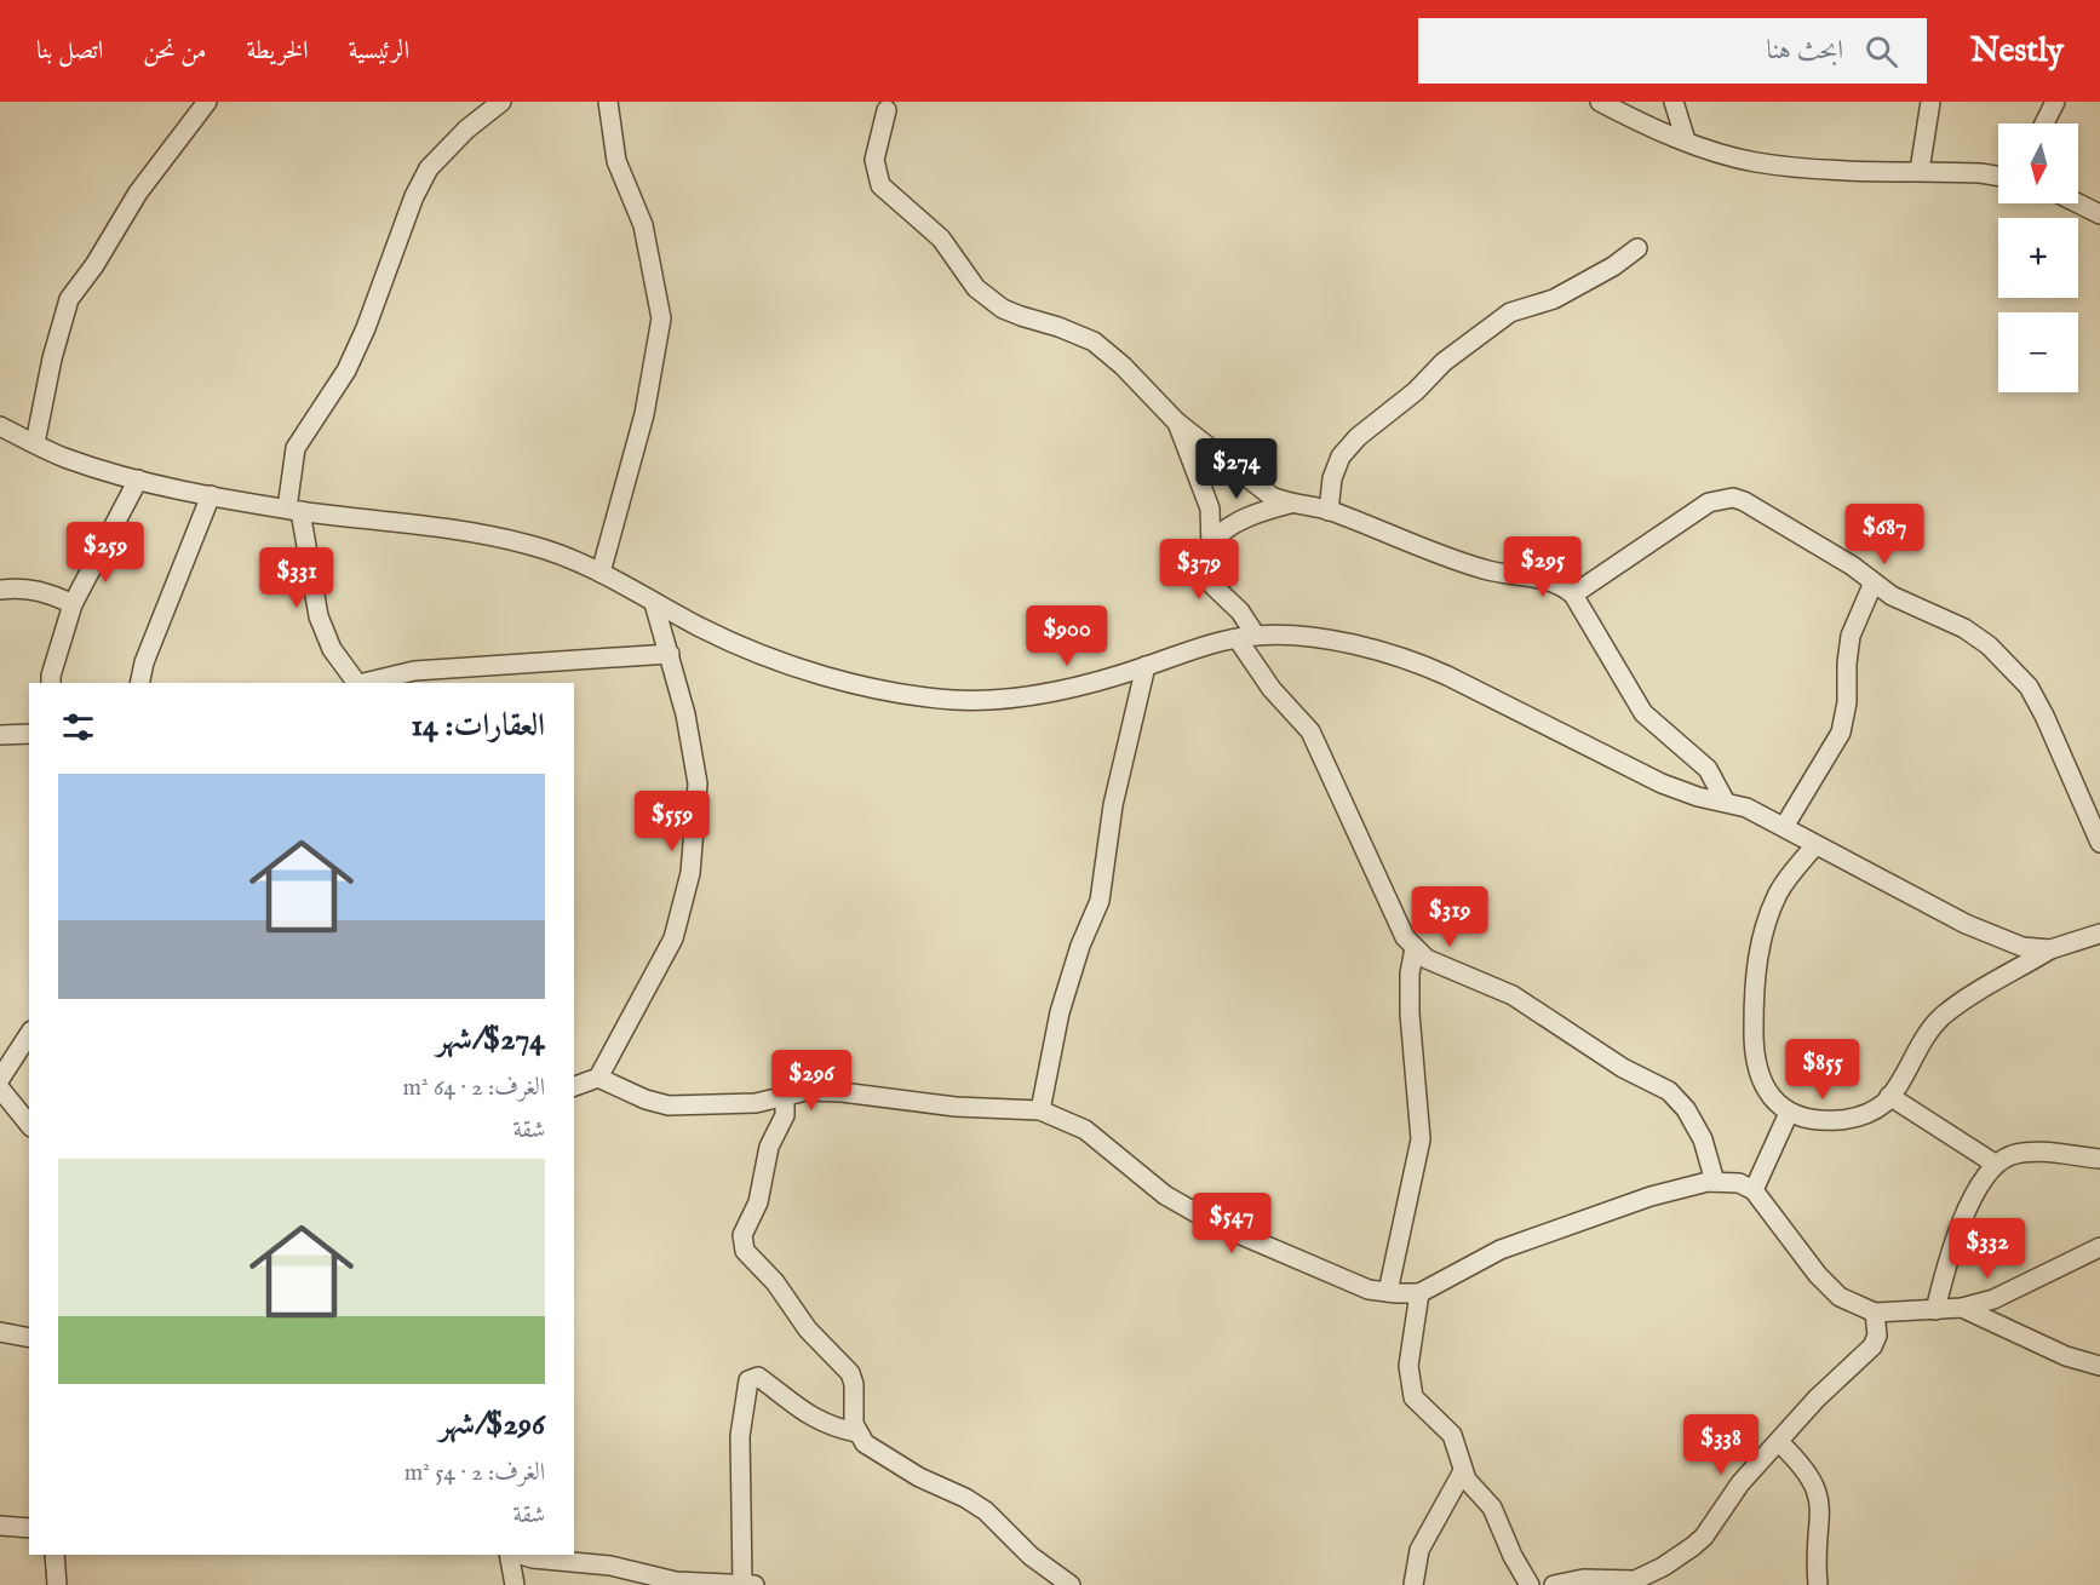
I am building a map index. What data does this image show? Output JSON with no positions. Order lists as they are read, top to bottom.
{
  "north": "bottom",
  "page": {
    "header": "Nestly",
    "search": "ابحث هنا",
    "nav": [
      "الرئيسية",
      "الخريطة",
      "من نحن",
      "اتصل بنا"
    ],
    "map_buttons": ["+", "−"],
    "price": [
      "$274",
      "$687",
      "$259",
      "$295",
      "$379",
      "$331",
      "$900",
      "$559",
      "$319",
      "$855",
      "$296",
      "$547",
      "$332",
      "$338"
    ],
    "heading": "العقارات: 14",
    "list": [
      {
        "name": "$274/شهر",
        "note": "الغرف: 2 · 64 m² · شقة"
      },
      {
        "name": "$296/شهر",
        "note": "الغرف: 2 · 54 m² · شقة"
      }
    ]
  }
}
